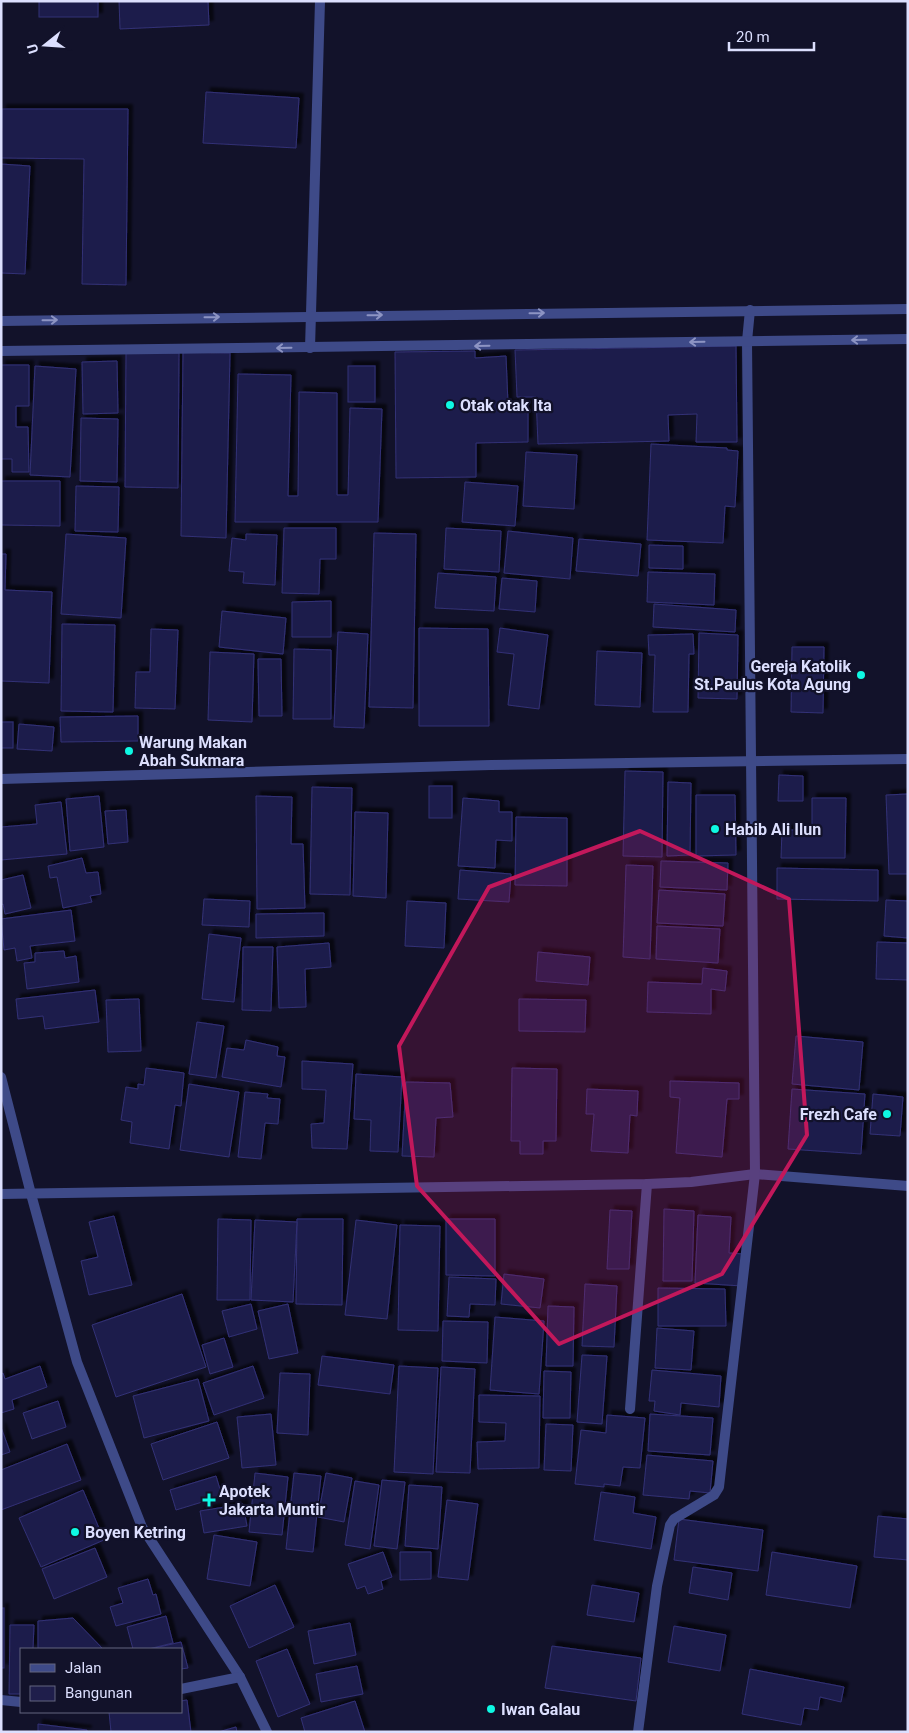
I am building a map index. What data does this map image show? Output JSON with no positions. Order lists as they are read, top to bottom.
{
  "places": {
    "other": [
      "Otak otak Ita",
      "Gereja Katolik St.Paulus Kota Agung",
      "Warung Makan Abah Sukmara",
      "Habib Ali Ilun",
      "Frezh Cafe",
      "Boyen Ketring",
      "Iwan Galau"
    ],
    "health": ["Apotek Jakarta Muntir"]
  },
  "legend": ["Jalan", "Bangunan"],
  "scale_bar": "20 m",
  "north": "left"
}
